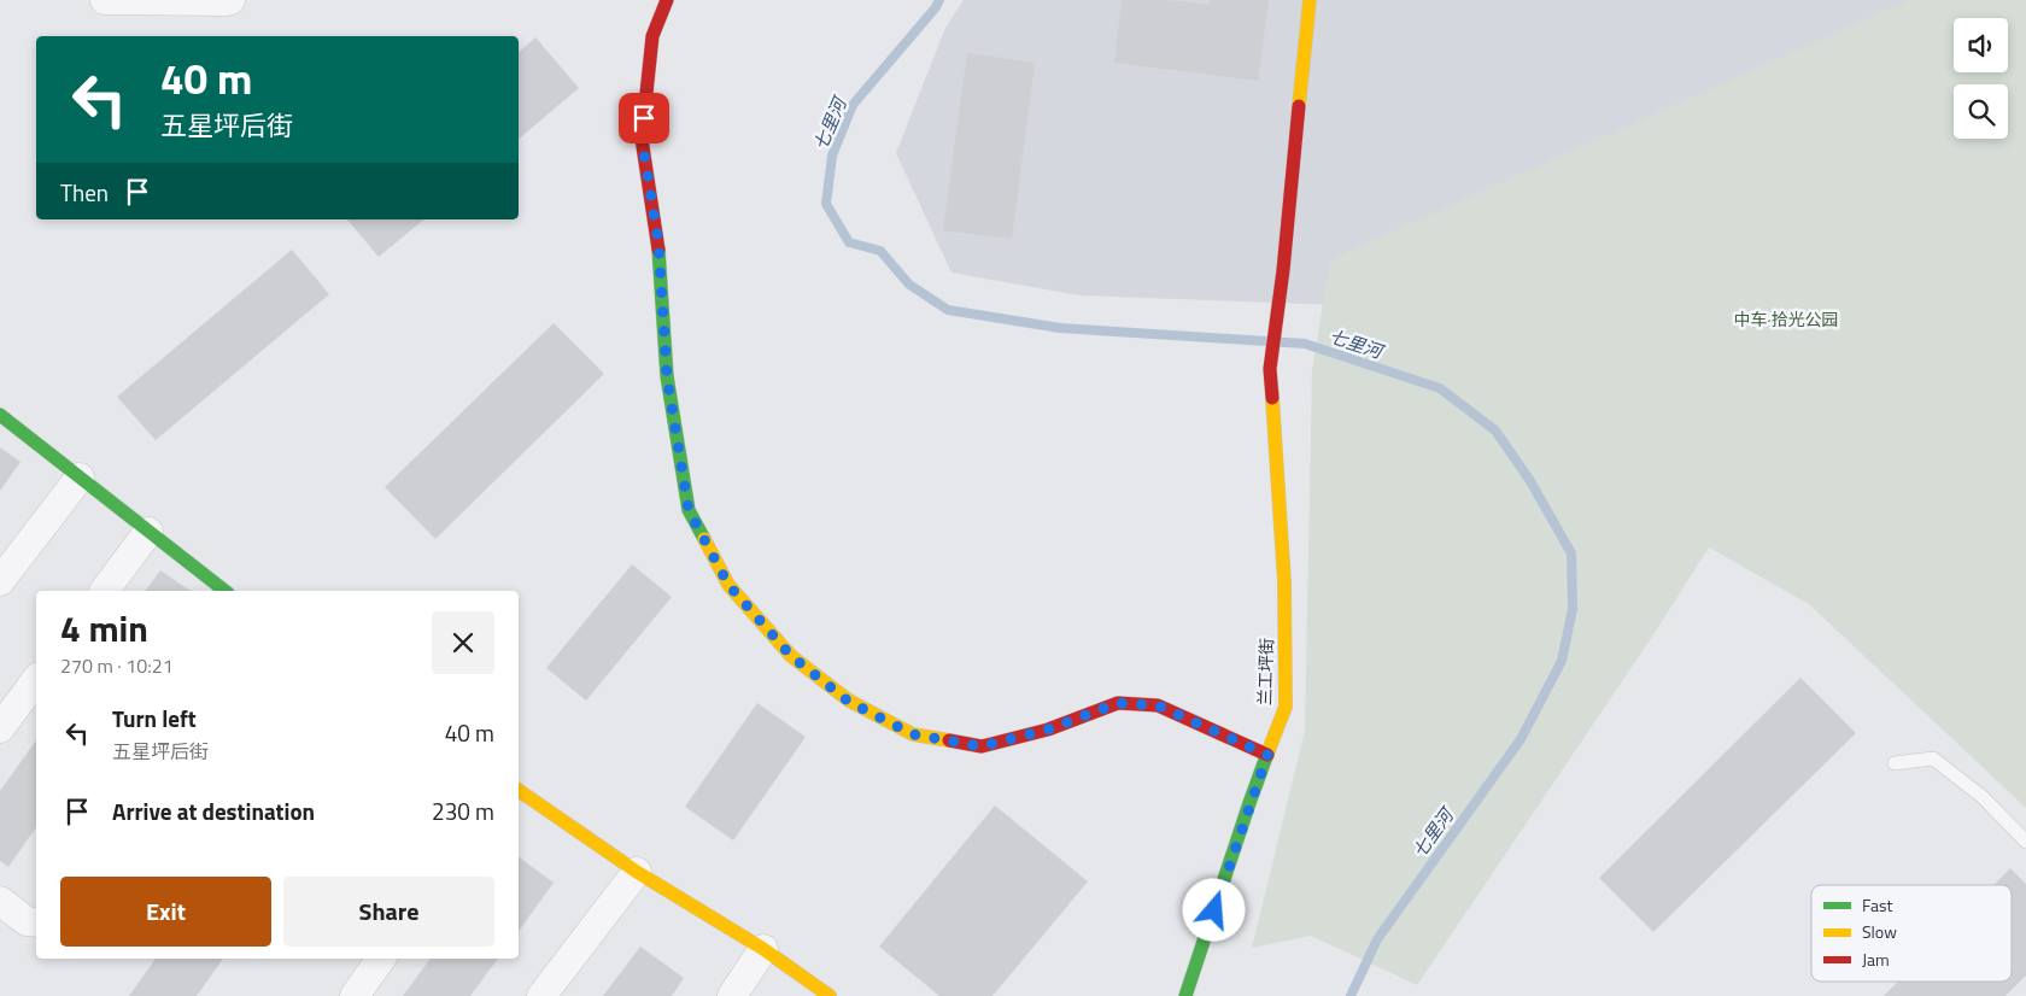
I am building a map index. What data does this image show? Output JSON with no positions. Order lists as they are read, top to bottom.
{
  "streets": {
    "street": ["兰工坪街"]
  },
  "water": ["七里河"],
  "parks": ["中车·拾光公园"],
  "legend": ["Fast", "Slow", "Jam"],
  "page": {
    "turn": ["40 m", "五星坪后街"],
    "then": "Then",
    "heading": ["4 min", "270 m · 10:21"],
    "list": [
      {
        "name": "Turn left",
        "note": "五星坪后街",
        "value": "40 m"
      },
      {
        "name": "Arrive at destination",
        "value": "230 m"
      }
    ],
    "buttons": ["Exit", "Share"]
  }
}
